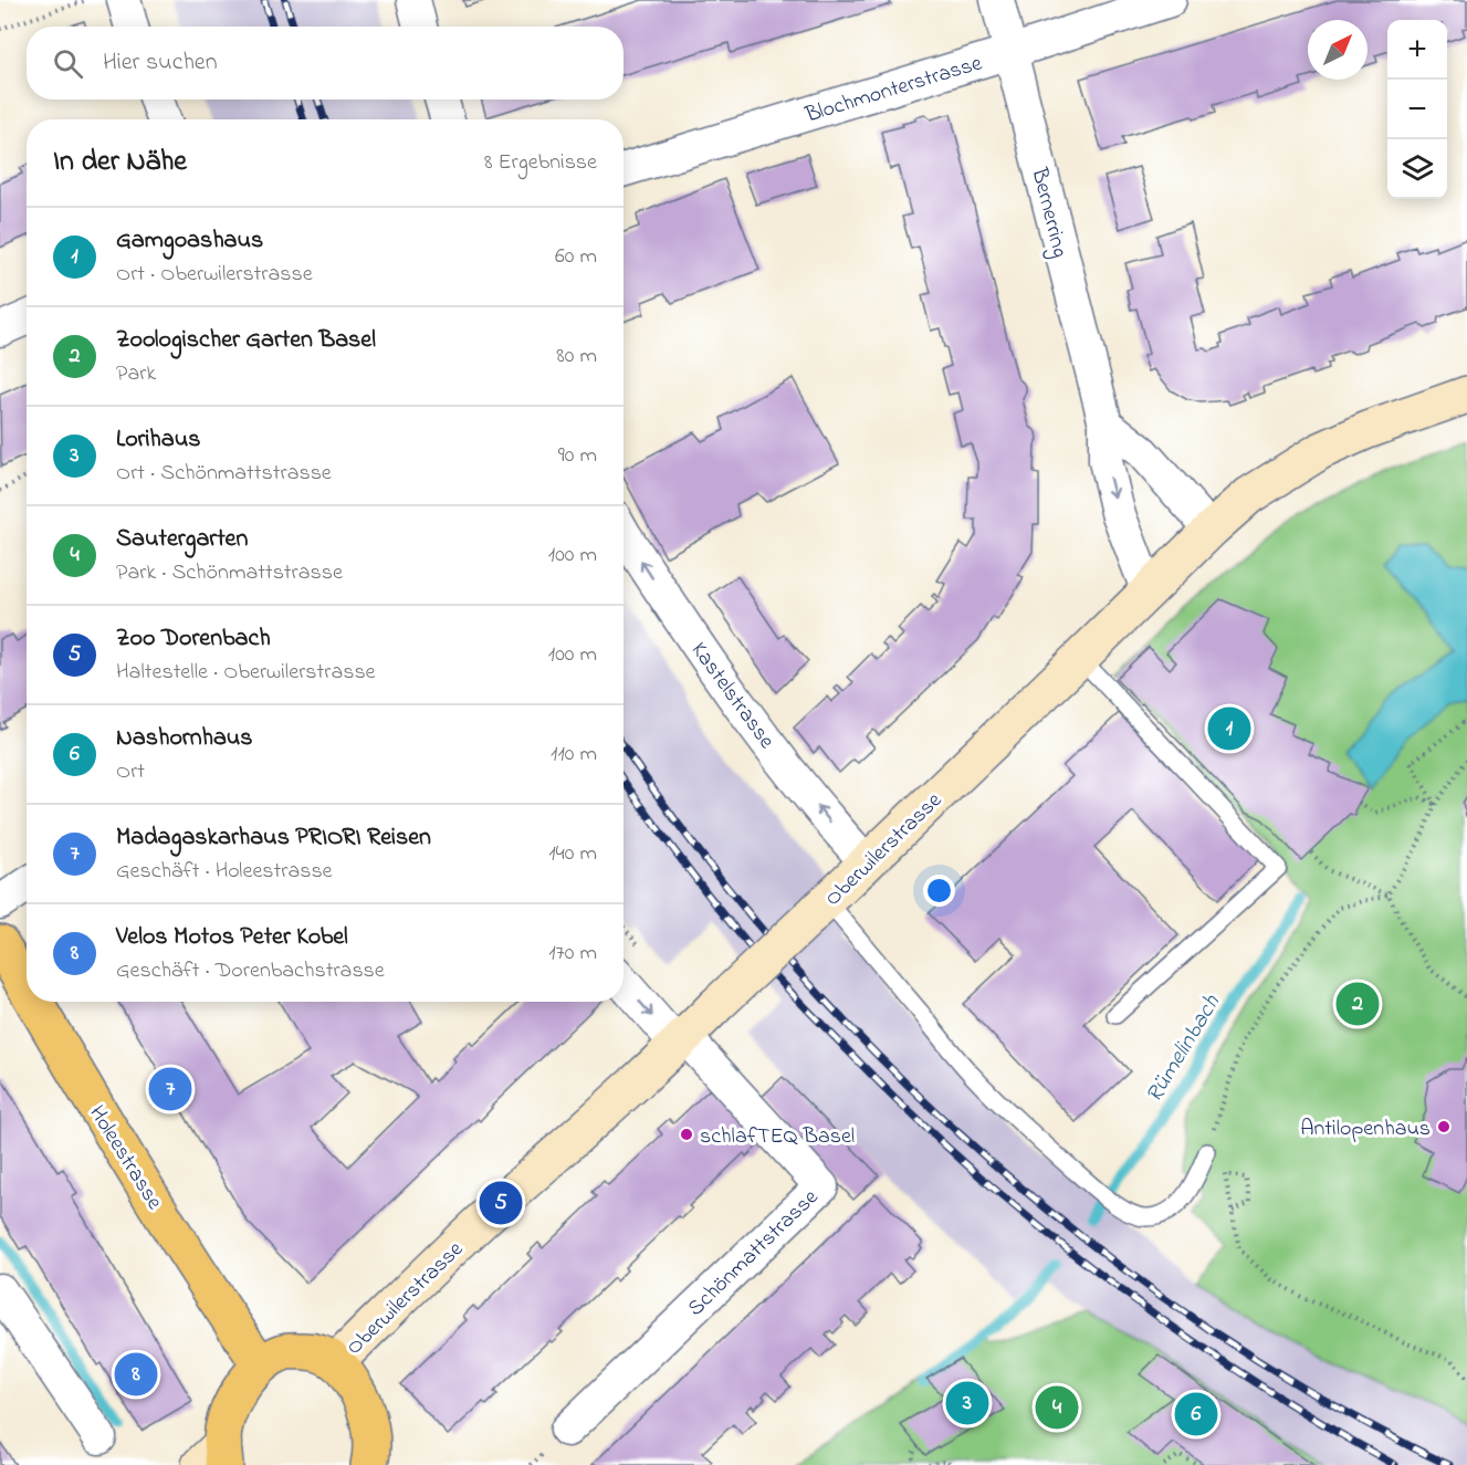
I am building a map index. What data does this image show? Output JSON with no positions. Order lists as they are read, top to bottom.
{
  "streets": {
    "main road": ["Oberwilerstrasse", "Holeestrasse"],
    "street": [
      "Blochmonterstrasse",
      "Bernerring",
      "Kastelstrasse",
      "Schönmattstrasse"
    ]
  },
  "crossings": [
    ["Blochmonterstrasse", "Bernerring"],
    ["Bernerring", "Oberwilerstrasse"],
    ["Kastelstrasse", "Oberwilerstrasse"],
    ["Oberwilerstrasse", "Schönmattstrasse"]
  ],
  "one_way": ["Kastelstrasse"],
  "water": ["Rümelinbach"],
  "places": ["Antilopenhaus", "schlafTEQ Basel"],
  "north": "top right",
  "page": {
    "map_buttons": ["+", "−"],
    "search": "Hier suchen",
    "heading": ["In der Nähe", "8 Ergebnisse"],
    "list": [
      {
        "mark": "1",
        "name": "Gamgoashaus",
        "note": "Ort · Oberwilerstrasse",
        "value": "60 m"
      },
      {
        "mark": "2",
        "name": "Zoologischer Garten Basel",
        "note": "Park",
        "value": "80 m"
      },
      {
        "mark": "3",
        "name": "Lorihaus",
        "note": "Ort · Schönmattstrasse",
        "value": "90 m"
      },
      {
        "mark": "4",
        "name": "Sautergarten",
        "note": "Park · Schönmattstrasse",
        "value": "100 m"
      },
      {
        "mark": "5",
        "name": "Zoo Dorenbach",
        "note": "Haltestelle · Oberwilerstrasse",
        "value": "100 m"
      },
      {
        "mark": "6",
        "name": "Nashornhaus",
        "note": "Ort",
        "value": "110 m"
      },
      {
        "mark": "7",
        "name": "Madagaskarhaus PRIORI Reisen",
        "note": "Geschäft · Holeestrasse",
        "value": "140 m"
      },
      {
        "mark": "8",
        "name": "Velos Motos Peter Kobel",
        "note": "Geschäft · Dorenbachstrasse",
        "value": "170 m"
      }
    ],
    "pins": [
      "1",
      "2",
      "7",
      "5",
      "8",
      "3",
      "4",
      "6"
    ]
  }
}
